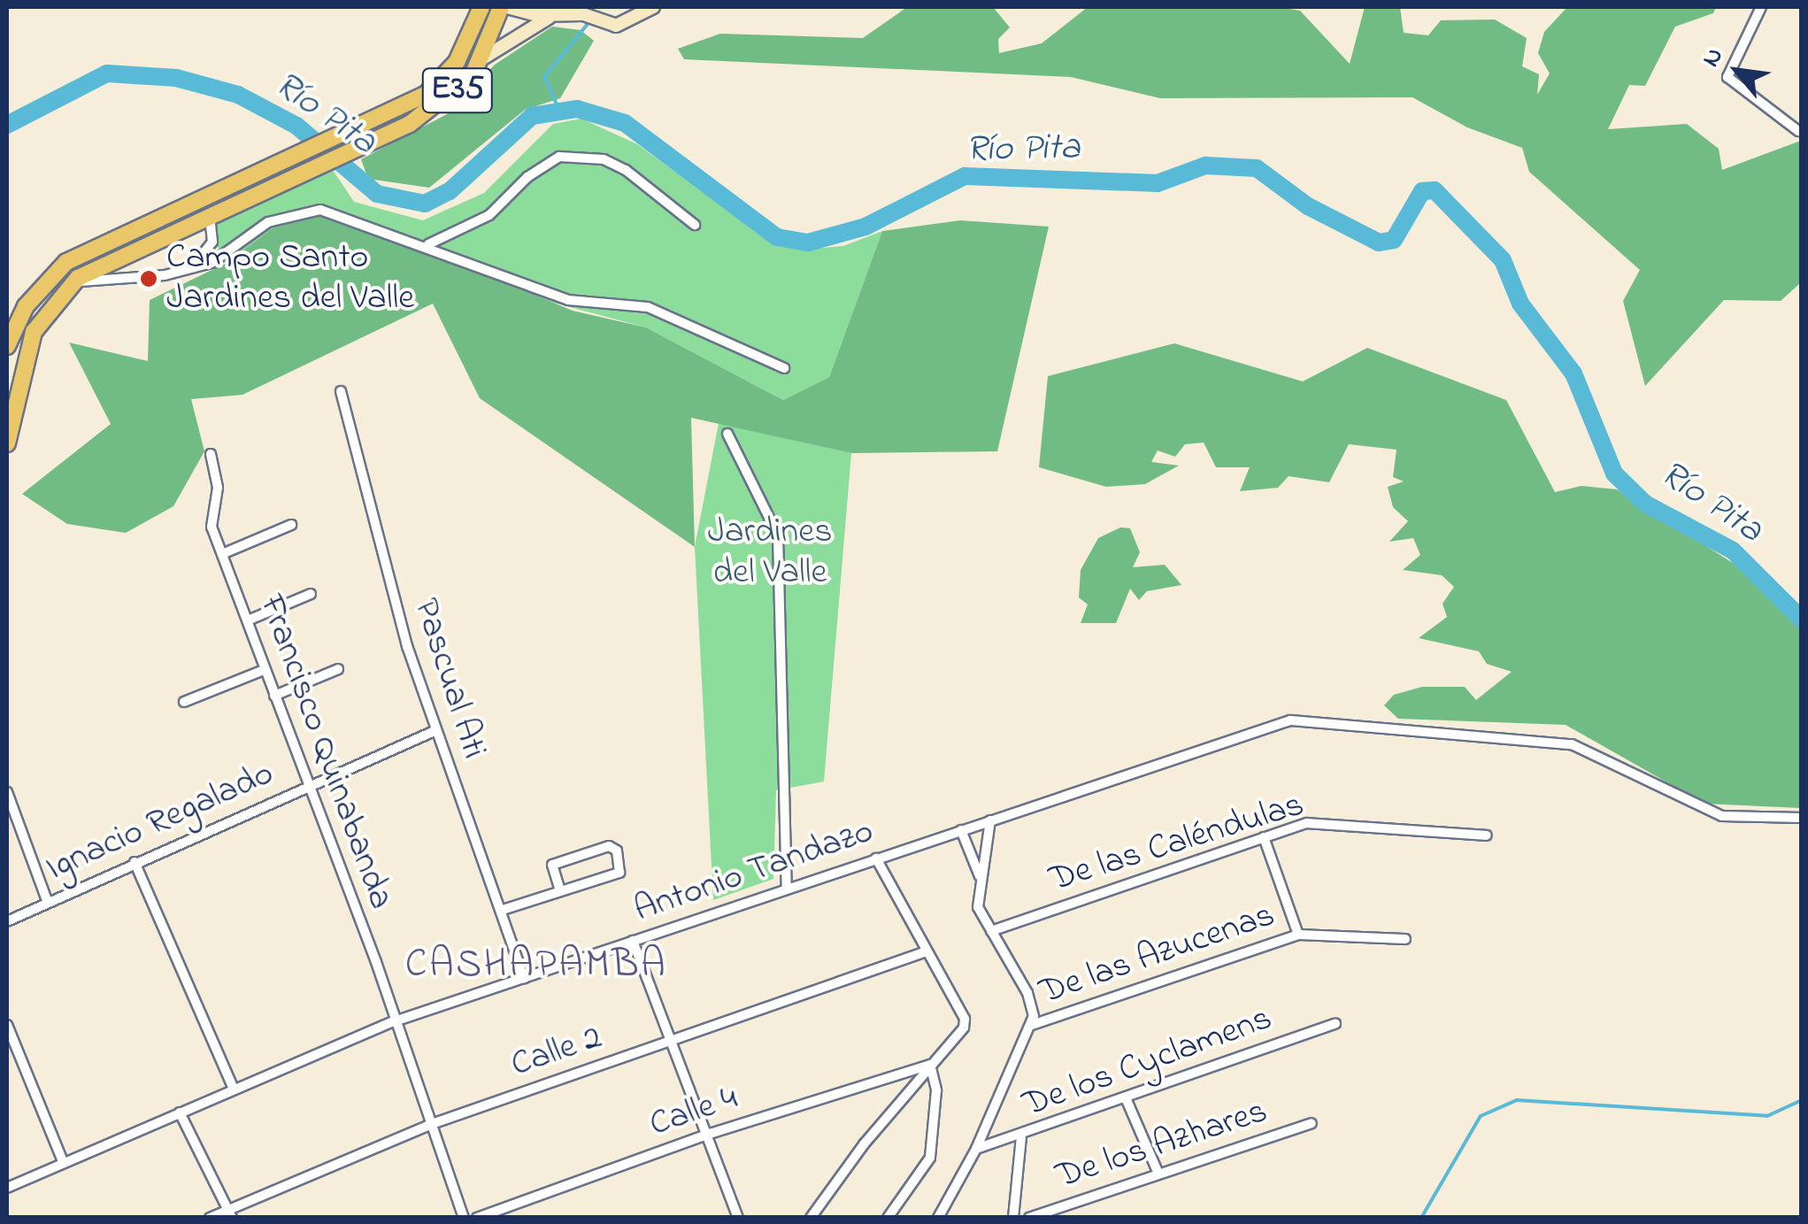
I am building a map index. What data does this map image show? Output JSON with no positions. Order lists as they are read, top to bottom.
{
  "streets": {
    "highway": ["E35"],
    "street": [
      "Pascual Ati",
      "Francisco Quinabanda",
      "Ignacio Regalado",
      "De las Caléndulas",
      "Antonio Tandazo",
      "De las Azucenas",
      "Calle 2",
      "De los Cyclamens",
      "Calle 4",
      "De los Azhares"
    ]
  },
  "crossings": [
    ["Pascual Ati", "Ignacio Regalado"],
    ["Pascual Ati", "Antonio Tandazo"],
    ["Francisco Quinabanda", "Ignacio Regalado"],
    ["Francisco Quinabanda", "Antonio Tandazo"],
    ["Francisco Quinabanda", "Calle 2"]
  ],
  "districts": ["CASHAPAMBA"],
  "water": ["Río Pita"],
  "parks": ["Jardines del Valle"],
  "places": ["Campo Santo Jardines del Valle"],
  "north": "top left"
}
